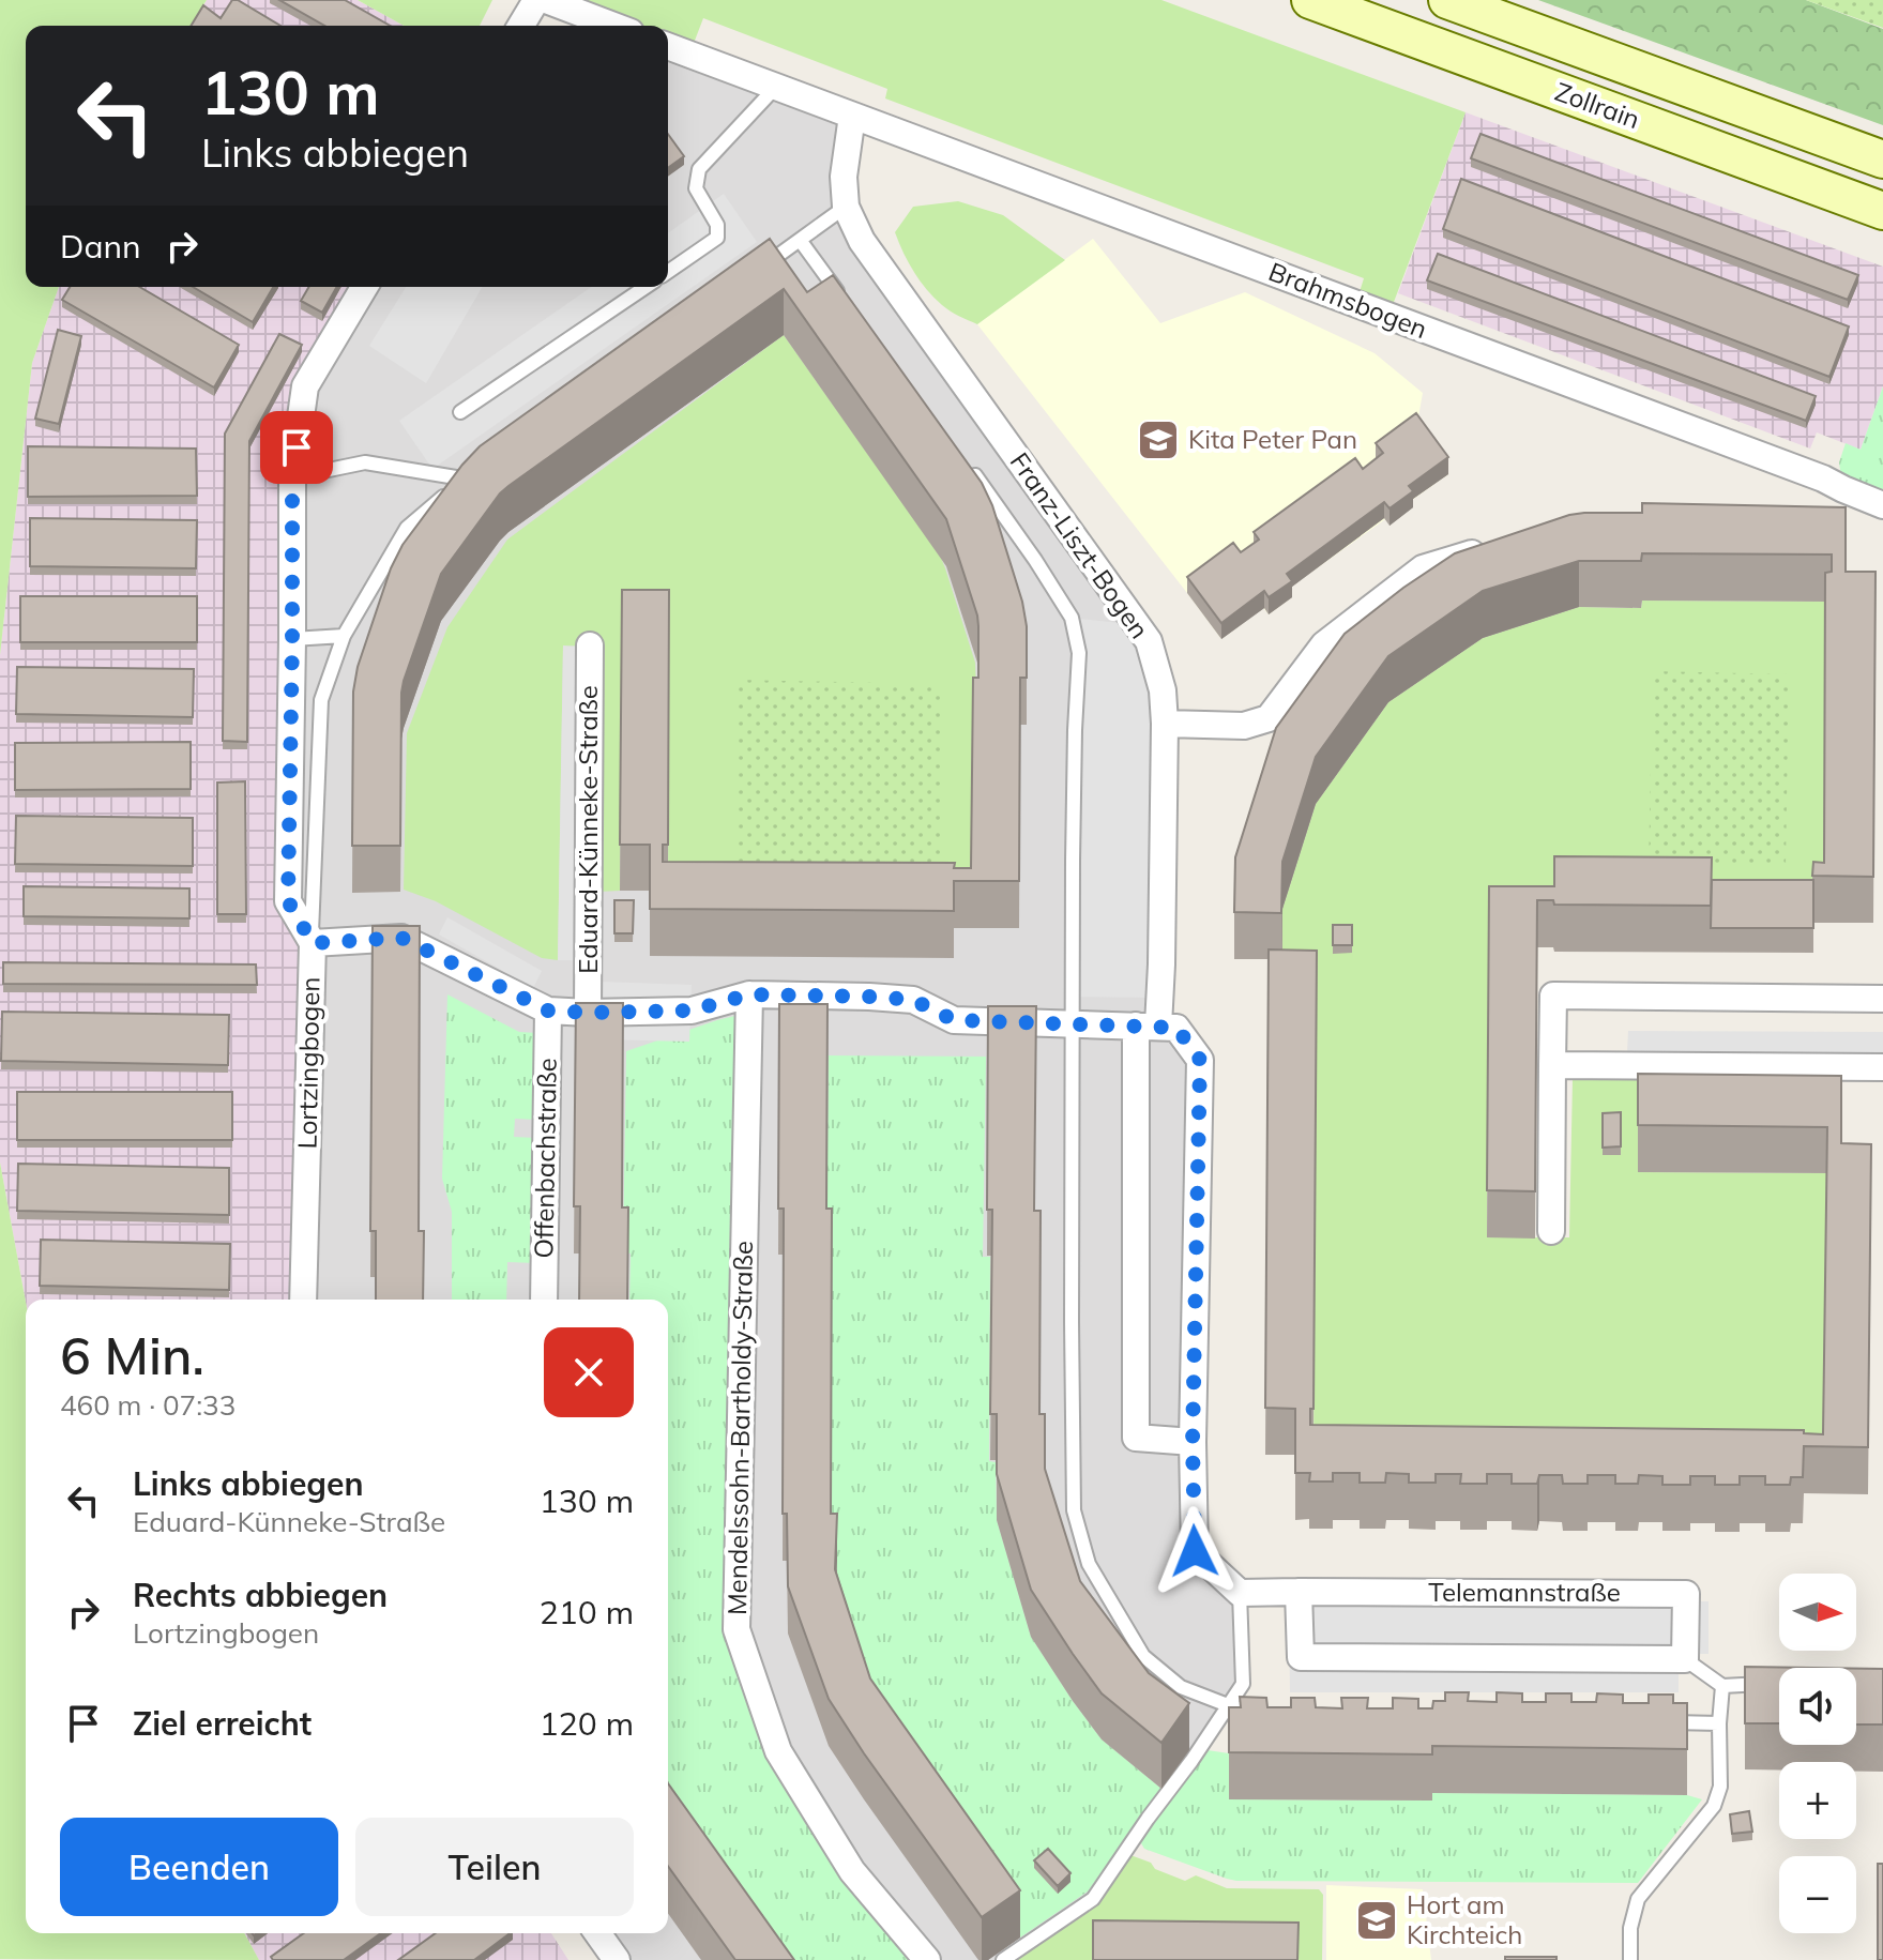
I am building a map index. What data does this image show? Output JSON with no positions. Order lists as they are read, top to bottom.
{
  "streets": {
    "main road": ["Zollrain"],
    "street": [
      "Brahmsbogen",
      "Franz-Liszt-Bogen",
      "Eduard-Künneke-Straße",
      "Lortzingbogen",
      "Offenbachstraße",
      "Mendelssohn-Bartholdy-Straße",
      "Telemannstraße"
    ]
  },
  "crossings": [
    ["Brahmsbogen", "Franz-Liszt-Bogen"],
    ["Franz-Liszt-Bogen", "Eduard-Künneke-Straße"],
    ["Eduard-Künneke-Straße", "Lortzingbogen"],
    ["Eduard-Künneke-Straße", "Offenbachstraße"],
    ["Eduard-Künneke-Straße", "Mendelssohn-Bartholdy-Straße"]
  ],
  "places": {
    "school or university": ["Kita Peter Pan", "Hort am Kirchteich"]
  },
  "north": "right",
  "page": {
    "turn": ["130 m", "Links abbiegen"],
    "then": "Dann",
    "heading": ["6 Min.", "460 m · 07:33"],
    "list": [
      {
        "name": "Links abbiegen",
        "note": "Eduard-Künneke-Straße",
        "value": "130 m"
      },
      {
        "name": "Rechts abbiegen",
        "note": "Lortzingbogen",
        "value": "210 m"
      },
      {
        "name": "Ziel erreicht",
        "value": "120 m"
      }
    ],
    "map_buttons": ["+", "−"],
    "buttons": ["Beenden", "Teilen"]
  }
}
